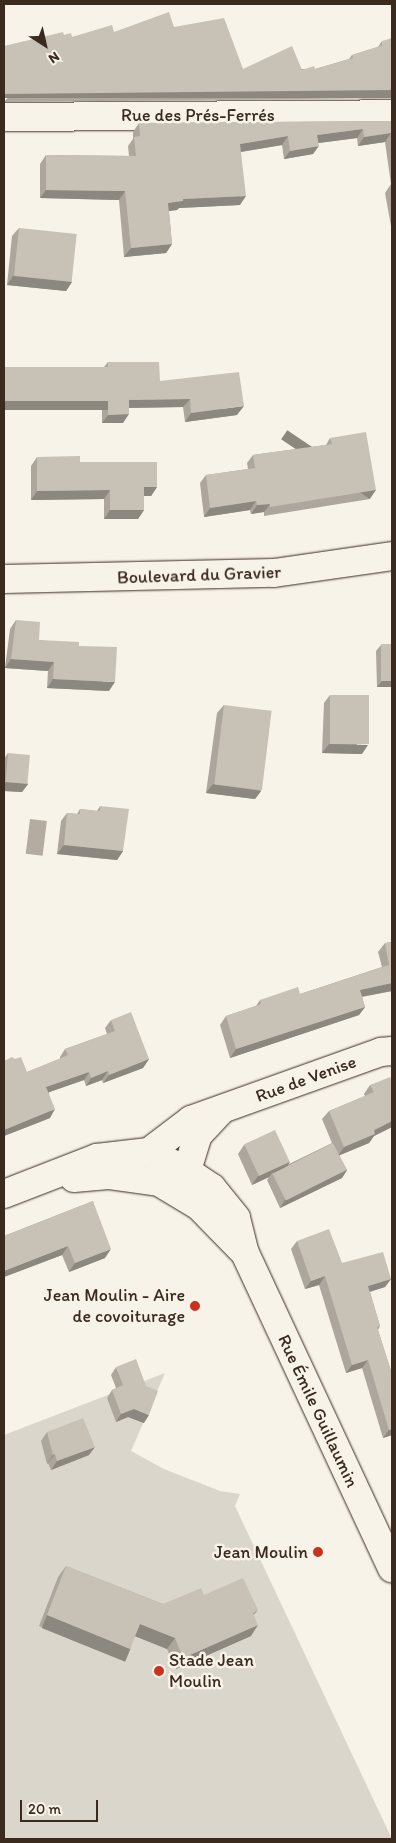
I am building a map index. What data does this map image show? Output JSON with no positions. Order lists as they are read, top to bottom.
{
  "streets": {
    "street": [
      "Rue des Prés-Ferrés",
      "Boulevard du Gravier",
      "Rue de Venise",
      "Rue Émile Guillaumin"
    ]
  },
  "crossings": [
    ["Rue de Venise", "Rue Émile Guillaumin"]
  ],
  "places": ["Jean Moulin - Aire de covoiturage", "Jean Moulin", "Stade Jean Moulin"],
  "scale_bar": "20 m",
  "north": "bottom right"
}
